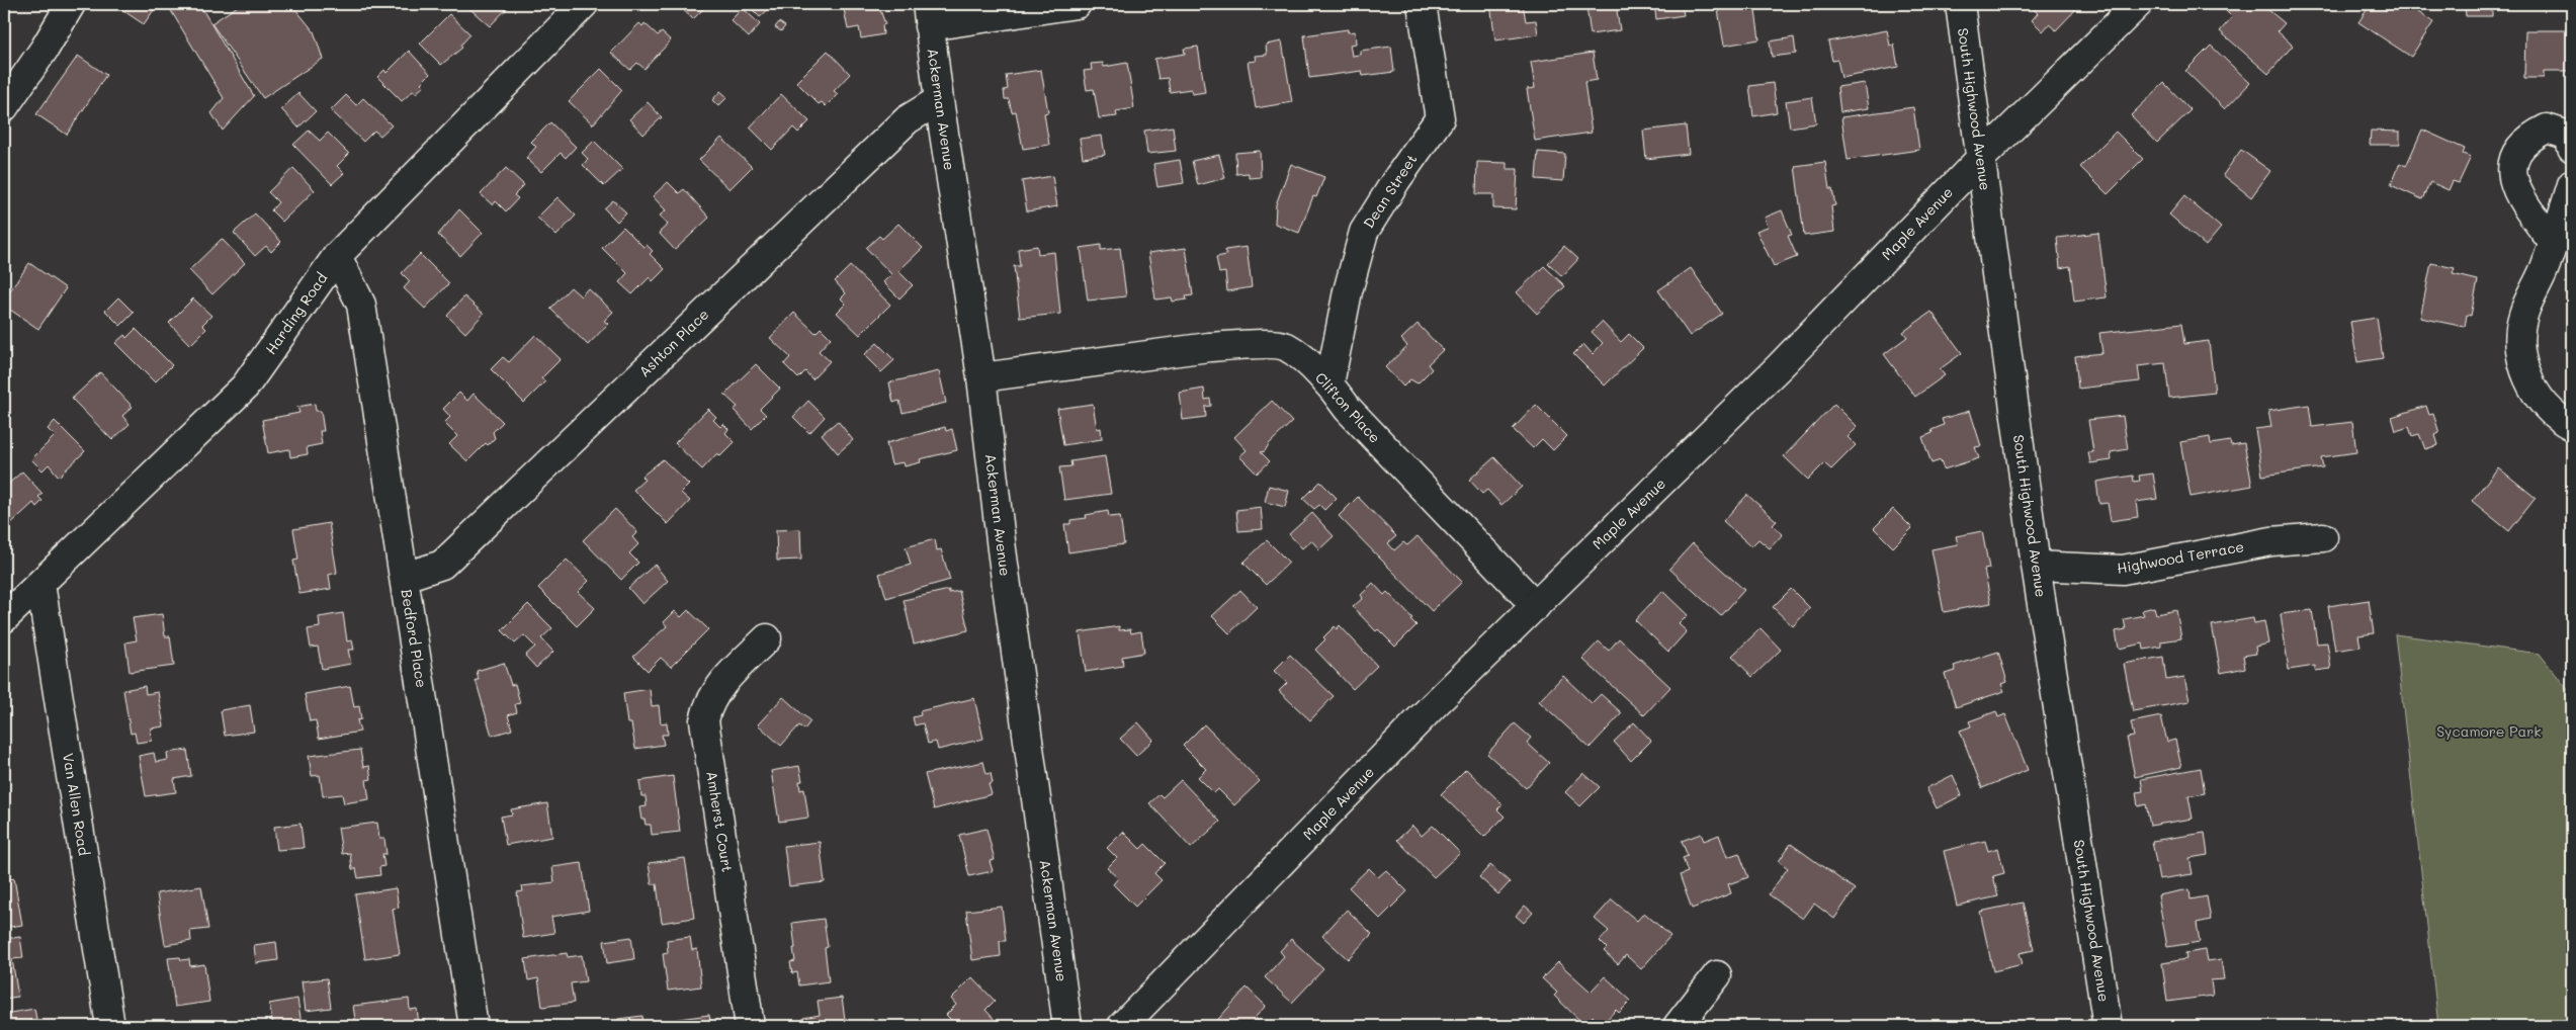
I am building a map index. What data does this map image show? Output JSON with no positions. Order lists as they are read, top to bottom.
{
  "streets": {
    "street": [
      "Ackerman Avenue",
      "South Highwood Avenue",
      "Dean Street",
      "Maple Avenue",
      "Harding Road",
      "Ashton Place",
      "Clifton Place",
      "Highwood Terrace",
      "Bedford Place",
      "Van Allen Road",
      "Amherst Court"
    ]
  },
  "crossings": [
    ["Ackerman Avenue", "Ashton Place"],
    ["Ackerman Avenue", "Clifton Place"],
    ["South Highwood Avenue", "Maple Avenue"],
    ["South Highwood Avenue", "Highwood Terrace"],
    ["Dean Street", "Clifton Place"],
    ["Maple Avenue", "Clifton Place"],
    ["Harding Road", "Bedford Place"],
    ["Harding Road", "Van Allen Road"],
    ["Ashton Place", "Bedford Place"]
  ],
  "parks": ["Sycamore Park"]
}
